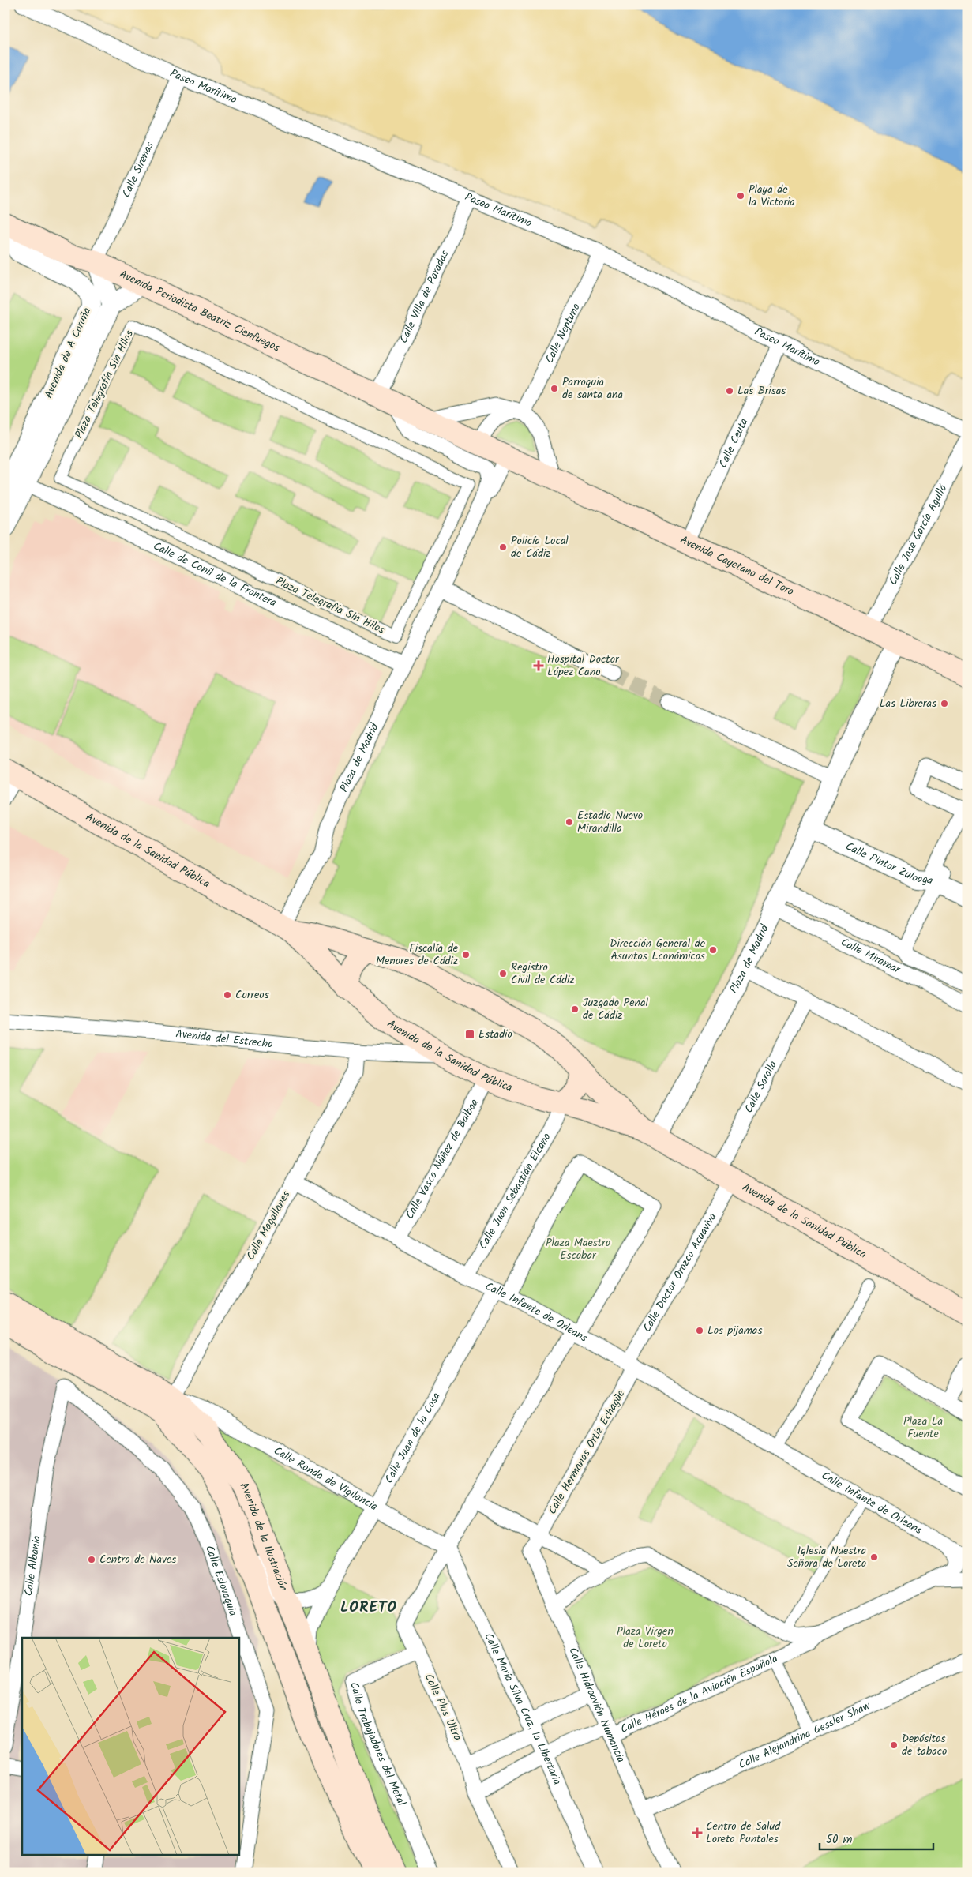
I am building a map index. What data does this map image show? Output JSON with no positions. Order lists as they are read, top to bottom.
{
  "streets": {
    "main road": [
      "Avenida Periodista Beatriz Cienfuegos",
      "Avenida Cayetano del Toro",
      "Avenida de la Sanidad Pública",
      "Avenida de la Ilustración"
    ],
    "street": [
      "Paseo Marítimo",
      "Calle Sirenas",
      "Calle Villa de Paradas",
      "Calle Neptuno",
      "Avenida de A Coruña",
      "Plaza Telegrafía Sin Hilos",
      "Calle Ceuta",
      "Calle José García Agulló",
      "Calle de Conil de la Frontera",
      "Plaza de Madrid",
      "Calle Pintor Zuloaga",
      "Calle Miramar",
      "Avenida del Estrecho",
      "Calle Sorolla",
      "Calle Vasco Núñez de Balboa",
      "Calle Juan Sebastián Elcano",
      "Calle Magallanes",
      "Calle Doctor Orozco Acuaviva",
      "Calle Infante de Orleans",
      "Calle Juan de la Cosa",
      "Calle Hermanos Ortiz Echagüe",
      "Calle Ronda de Vigilancia",
      "Calle Albania",
      "Calle Eslovaquia",
      "Calle Héroes de la Aviación Española",
      "Calle Hidroavión Numancia",
      "Calle Plus Ultra",
      "Calle María Silva Cruz, la Libertaria",
      "Calle Alejandrina Gessler Shaw",
      "Calle Trabajadores del Metal"
    ]
  },
  "crossings": [
    ["Paseo Marítimo", "Calle Sirenas"],
    ["Paseo Marítimo", "Calle Villa de Paradas"],
    ["Paseo Marítimo", "Calle Neptuno"],
    ["Paseo Marítimo", "Calle Ceuta"],
    ["Calle Sirenas", "Avenida Periodista Beatriz Cienfuegos"],
    ["Calle Villa de Paradas", "Avenida Periodista Beatriz Cienfuegos"],
    ["Calle Villa de Paradas", "Plaza de Madrid"],
    ["Avenida Periodista Beatriz Cienfuegos", "Avenida Cayetano del Toro"],
    ["Avenida Periodista Beatriz Cienfuegos", "Plaza de Madrid"],
    ["Avenida de A Coruña", "Calle de Conil de la Frontera"],
    ["Calle Ceuta", "Avenida Cayetano del Toro"],
    ["Calle José García Agulló", "Avenida Cayetano del Toro"],
    ["Avenida Cayetano del Toro", "Plaza de Madrid"],
    ["Calle de Conil de la Frontera", "Plaza de Madrid"],
    ["Plaza de Madrid", "Avenida de la Sanidad Pública"],
    ["Plaza de Madrid", "Calle Pintor Zuloaga"],
    ["Plaza de Madrid", "Calle Miramar"],
    ["Avenida de la Sanidad Pública", "Avenida del Estrecho"],
    ["Avenida de la Sanidad Pública", "Calle Sorolla"],
    ["Avenida de la Sanidad Pública", "Calle Vasco Núñez de Balboa"],
    ["Avenida de la Sanidad Pública", "Calle Juan Sebastián Elcano"],
    ["Avenida de la Sanidad Pública", "Calle Doctor Orozco Acuaviva"],
    ["Avenida del Estrecho", "Calle Magallanes"],
    ["Calle Sorolla", "Calle Doctor Orozco Acuaviva"],
    ["Calle Vasco Núñez de Balboa", "Calle Infante de Orleans"],
    ["Calle Juan Sebastián Elcano", "Calle Infante de Orleans"],
    ["Calle Magallanes", "Calle Infante de Orleans"],
    ["Calle Magallanes", "Calle Ronda de Vigilancia"],
    ["Calle Magallanes", "Avenida de la Ilustración"],
    ["Calle Doctor Orozco Acuaviva", "Calle Infante de Orleans"],
    ["Calle Doctor Orozco Acuaviva", "Calle Hermanos Ortiz Echagüe"],
    ["Calle Infante de Orleans", "Calle Juan de la Cosa"],
    ["Calle Infante de Orleans", "Calle Hermanos Ortiz Echagüe"],
    ["Calle Infante de Orleans", "Calle Héroes de la Aviación Española"],
    ["Calle Juan de la Cosa", "Calle Ronda de Vigilancia"],
    ["Calle Juan de la Cosa", "Avenida de la Ilustración"],
    ["Calle Hermanos Ortiz Echagüe", "Calle Hidroavión Numancia"],
    ["Calle Ronda de Vigilancia", "Avenida de la Ilustración"],
    ["Calle Ronda de Vigilancia", "Calle Plus Ultra"],
    ["Calle Ronda de Vigilancia", "Calle María Silva Cruz, la Libertaria"],
    ["Calle Albania", "Calle Eslovaquia"],
    ["Calle Héroes de la Aviación Española", "Calle Hidroavión Numancia"],
    ["Calle Héroes de la Aviación Española", "Calle Plus Ultra"],
    ["Calle Héroes de la Aviación Española", "Calle María Silva Cruz, la Libertaria"],
    ["Calle Hidroavión Numancia", "Calle Alejandrina Gessler Shaw"],
    ["Calle Plus Ultra", "Calle María Silva Cruz, la Libertaria"],
    ["Calle Plus Ultra", "Calle Trabajadores del Metal"]
  ],
  "districts": ["LORETO"],
  "parks": ["Plaza Maestro Escobar", "Plaza La Fuente", "Plaza Virgen de Loreto"],
  "places": {
    "other": [
      "Playa de la Victoria",
      "Parroquia de santa ana",
      "Las Brisas",
      "Policía Local de Cádiz",
      "Las Libreras",
      "Estadio Nuevo Mirandilla",
      "Dirección General de Asuntos Económicos",
      "Fiscalía de Menores de Cádiz",
      "Registro Civil de Cádiz",
      "Correos",
      "Juzgado Penal de Cádiz",
      "Los pijamas",
      "Iglesia Nuestra Señora de Loreto",
      "Centro de Naves",
      "Depósitos de tabaco"
    ],
    "health": ["Hospital Doctor López Cano", "Centro de Salud Loreto Puntales"],
    "transit": ["Estadio"]
  },
  "scale_bar": "50 m"
}
